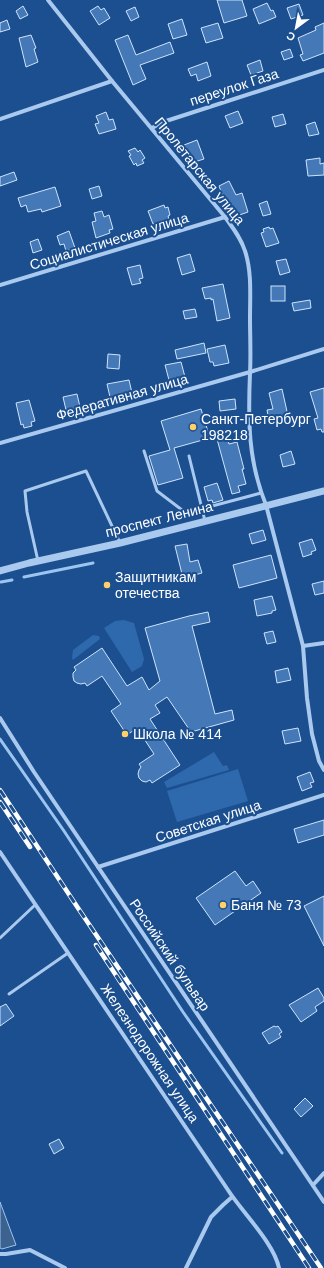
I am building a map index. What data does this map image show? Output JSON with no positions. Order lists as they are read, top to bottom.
{
  "streets": {
    "street": [
      "переулок Газа",
      "Пролетарская улица",
      "Социалистическая улица",
      "Федеративная улица",
      "проспект Ленина",
      "Советская улица",
      "Российский бульвар",
      "Железнодорожная улица"
    ]
  },
  "crossings": [
    ["переулок Газа", "Пролетарская улица"],
    ["Пролетарская улица", "Социалистическая улица"],
    ["Пролетарская улица", "Федеративная улица"],
    ["Пролетарская улица", "проспект Ленина"],
    ["Советская улица", "Российский бульвар"]
  ],
  "places": [
    "Санкт-Петербург 198218",
    "Защитникам отечества",
    "Школа № 414",
    "Баня № 73"
  ],
  "north": "bottom left"
}
